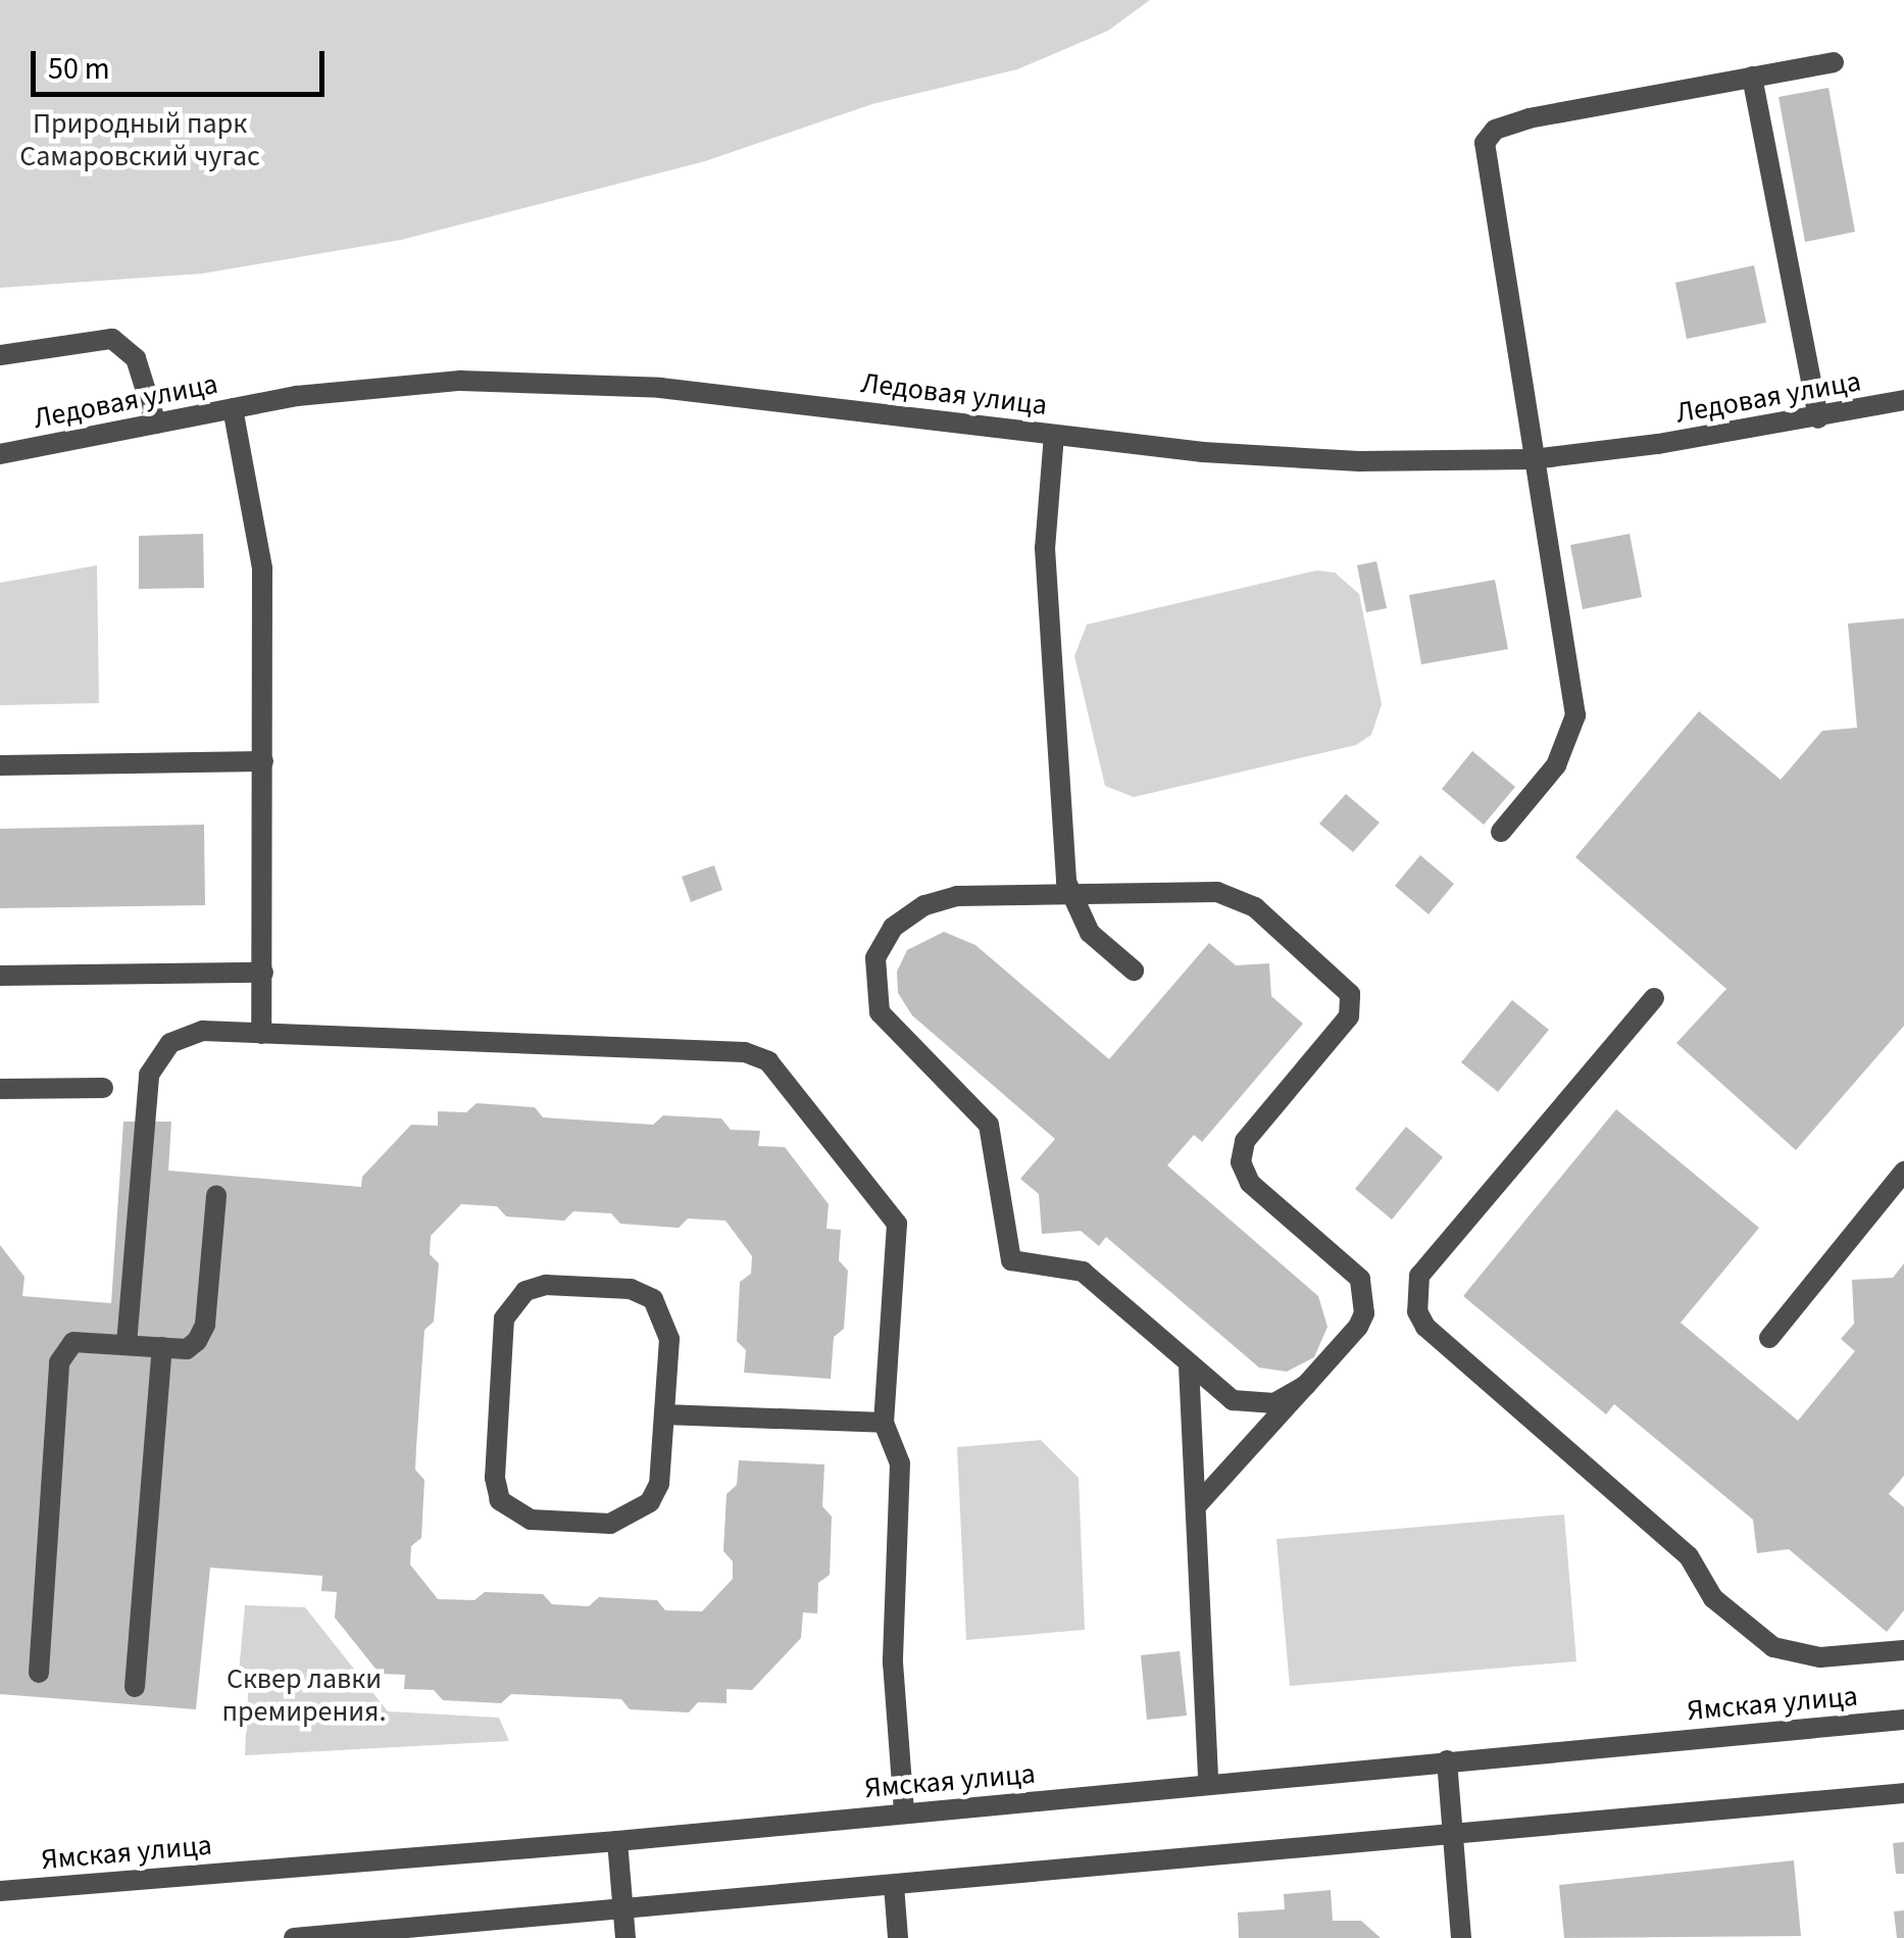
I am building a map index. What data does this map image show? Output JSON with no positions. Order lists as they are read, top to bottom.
{
  "streets": {
    "street": ["Ледовая улица", "Ямская улица"]
  },
  "parks": ["Природный парк Самаровский чугас", "Сквер лавки премирения."],
  "scale_bar": "50 m"
}
